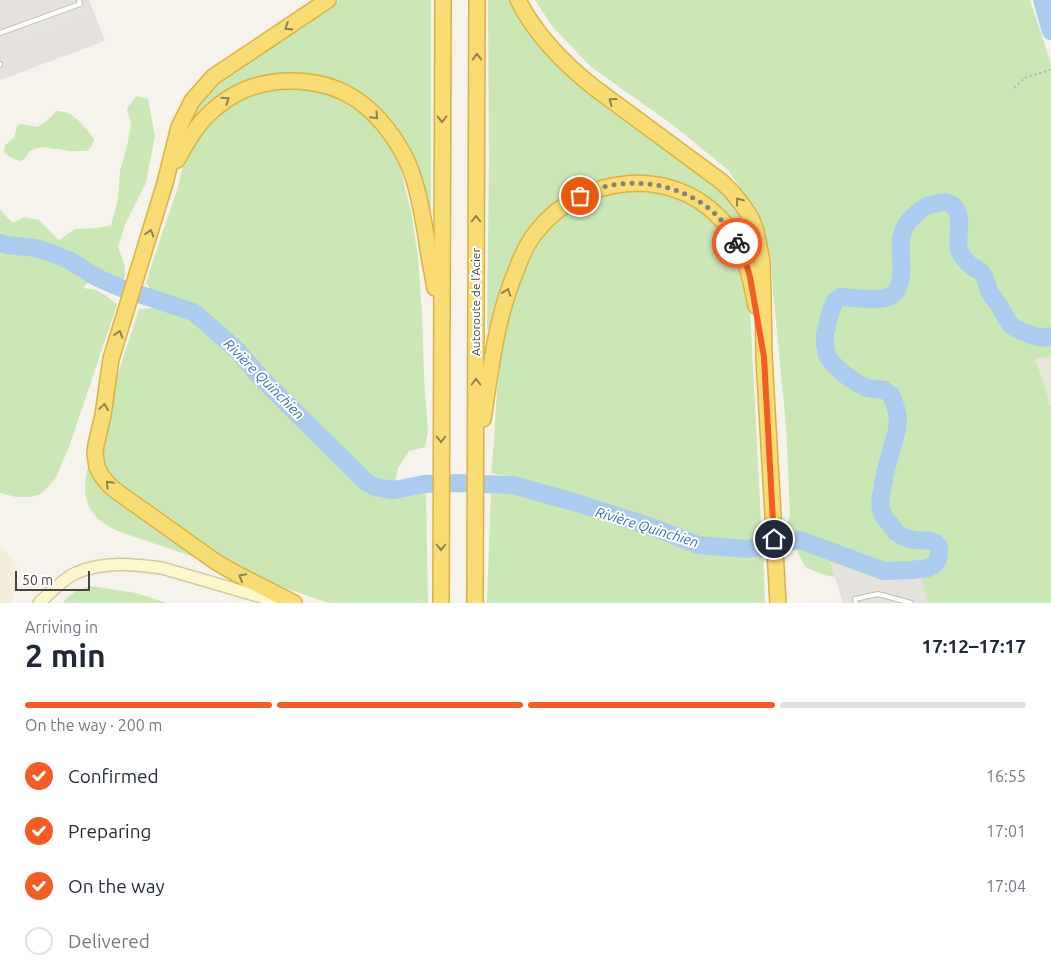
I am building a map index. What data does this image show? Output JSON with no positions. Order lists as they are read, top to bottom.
{
  "streets": {
    "highway": ["Autoroute de l'Acier"]
  },
  "water": ["Rivière Quinchien"],
  "scale_bar": "50 m",
  "page": {
    "scale": "50 m",
    "heading": ["2 min", "Arriving in", "17:12–17:17"],
    "bar": "On the way · 200 m",
    "list": [
      ["Confirmed", "16:55"],
      ["Preparing", "17:01"],
      ["On the way", "17:04"],
      "Delivered"
    ]
  }
}
